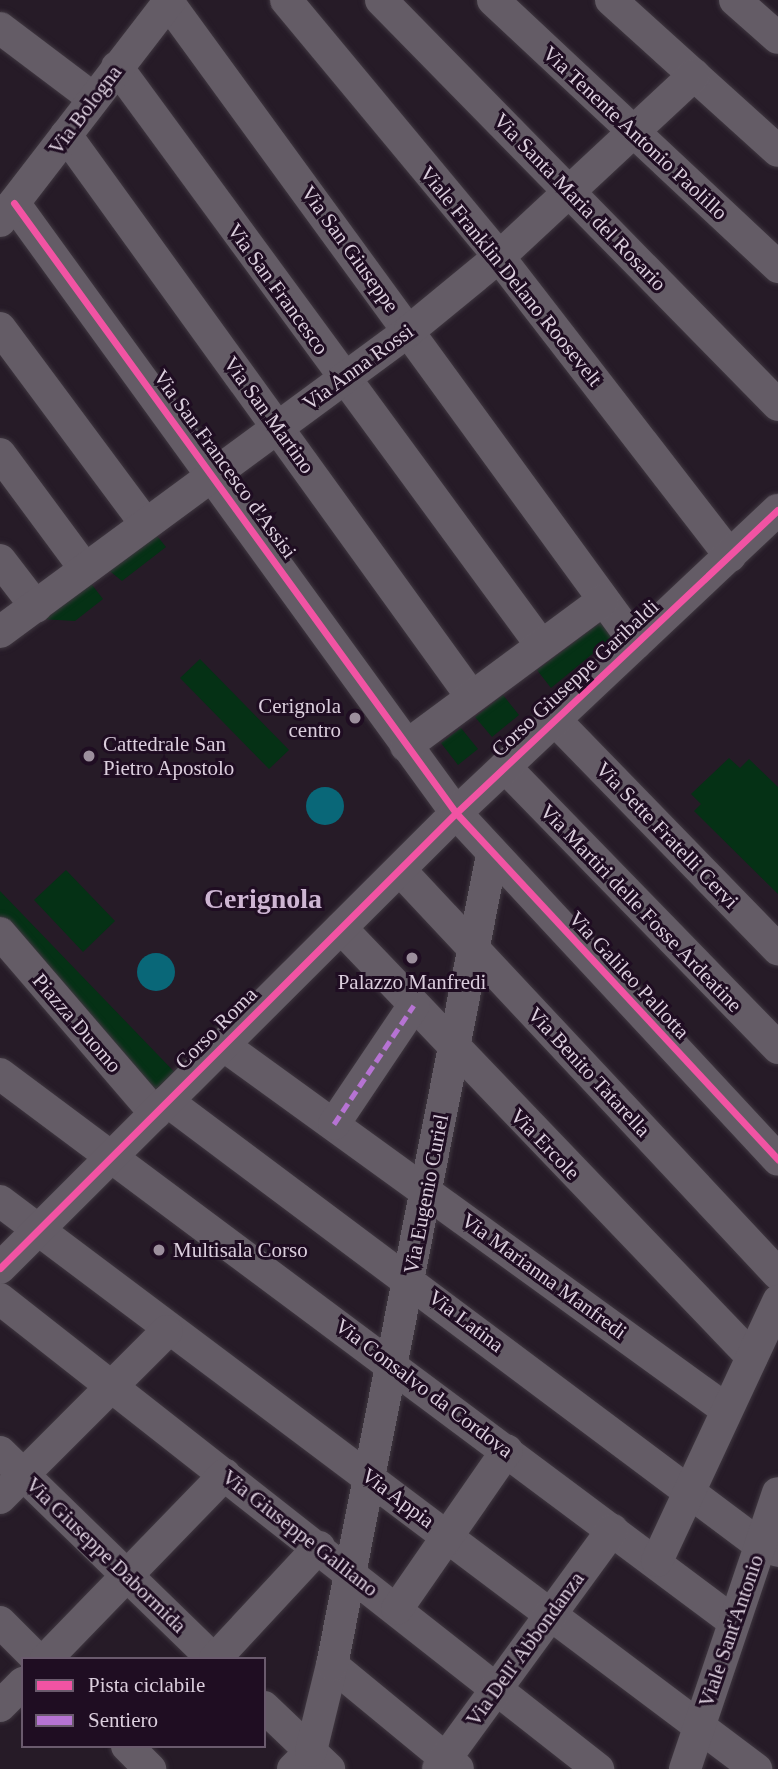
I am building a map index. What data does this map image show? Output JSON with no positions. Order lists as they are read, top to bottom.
{
  "streets": {
    "street": [
      "Via Bologna",
      "Via Tenente Antonio Paolillo",
      "Via Santa Maria del Rosario",
      "Via San Giuseppe",
      "Viale Franklin Delano Roosevelt",
      "Via San Francesco",
      "Via Anna Rossi",
      "Via San Martino",
      "Via San Francesco d'Assisi",
      "Corso Giuseppe Garibaldi",
      "Via Sette Fratelli Cervi",
      "Via Martiri delle Fosse Ardeatine",
      "Via Galileo Pallotta",
      "Piazza Duomo",
      "Corso Roma",
      "Via Benito Tatarella",
      "Via Ercole",
      "Via Eugenio Curiel",
      "Via Marianna Manfredi",
      "Via Latina",
      "Via Consalvo da Cordova",
      "Via Appia",
      "Via Giuseppe Galliano",
      "Via Giuseppe Dabormida",
      "Viale Sant'Antonio",
      "Via Dell' Abbondanza"
    ]
  },
  "crossings": [
    ["Via Bologna", "Via San Giuseppe"],
    ["Via Bologna", "Via San Francesco"],
    ["Via Bologna", "Via San Martino"],
    ["Via Bologna", "Via San Francesco d'Assisi"],
    ["Via Tenente Antonio Paolillo", "Via Anna Rossi"],
    ["Via Santa Maria del Rosario", "Via Anna Rossi"],
    ["Via San Giuseppe", "Via Anna Rossi"],
    ["Via San Giuseppe", "Corso Giuseppe Garibaldi"],
    ["Viale Franklin Delano Roosevelt", "Via Anna Rossi"],
    ["Viale Franklin Delano Roosevelt", "Corso Giuseppe Garibaldi"],
    ["Via San Francesco", "Via Anna Rossi"],
    ["Via San Francesco", "Corso Giuseppe Garibaldi"],
    ["Via Anna Rossi", "Via San Martino"],
    ["Via Anna Rossi", "Via San Francesco d'Assisi"],
    ["Via San Martino", "Corso Giuseppe Garibaldi"],
    ["Via San Francesco d'Assisi", "Corso Giuseppe Garibaldi"],
    ["Corso Giuseppe Garibaldi", "Via Sette Fratelli Cervi"],
    ["Corso Giuseppe Garibaldi", "Via Martiri delle Fosse Ardeatine"],
    ["Corso Giuseppe Garibaldi", "Via Galileo Pallotta"],
    ["Corso Giuseppe Garibaldi", "Corso Roma"],
    ["Via Galileo Pallotta", "Corso Roma"],
    ["Via Galileo Pallotta", "Via Eugenio Curiel"],
    ["Piazza Duomo", "Corso Roma"],
    ["Piazza Duomo", "Via Latina"],
    ["Corso Roma", "Via Benito Tatarella"],
    ["Corso Roma", "Via Ercole"],
    ["Corso Roma", "Via Marianna Manfredi"],
    ["Corso Roma", "Via Latina"],
    ["Corso Roma", "Via Consalvo da Cordova"],
    ["Corso Roma", "Via Appia"],
    ["Via Benito Tatarella", "Via Eugenio Curiel"],
    ["Via Ercole", "Via Eugenio Curiel"],
    ["Via Eugenio Curiel", "Via Marianna Manfredi"],
    ["Via Eugenio Curiel", "Via Latina"],
    ["Via Eugenio Curiel", "Via Consalvo da Cordova"],
    ["Via Eugenio Curiel", "Via Appia"],
    ["Via Eugenio Curiel", "Via Giuseppe Galliano"],
    ["Via Latina", "Viale Sant'Antonio"],
    ["Via Consalvo da Cordova", "Viale Sant'Antonio"],
    ["Via Consalvo da Cordova", "Via Dell' Abbondanza"],
    ["Via Appia", "Viale Sant'Antonio"],
    ["Via Appia", "Via Dell' Abbondanza"],
    ["Via Giuseppe Galliano", "Via Dell' Abbondanza"]
  ],
  "districts": ["Cerignola"],
  "places": [
    "Cerignola centro",
    "Cattedrale San Pietro Apostolo",
    "Palazzo Manfredi",
    "Multisala Corso"
  ],
  "legend": ["Pista ciclabile", "Sentiero"]
}
